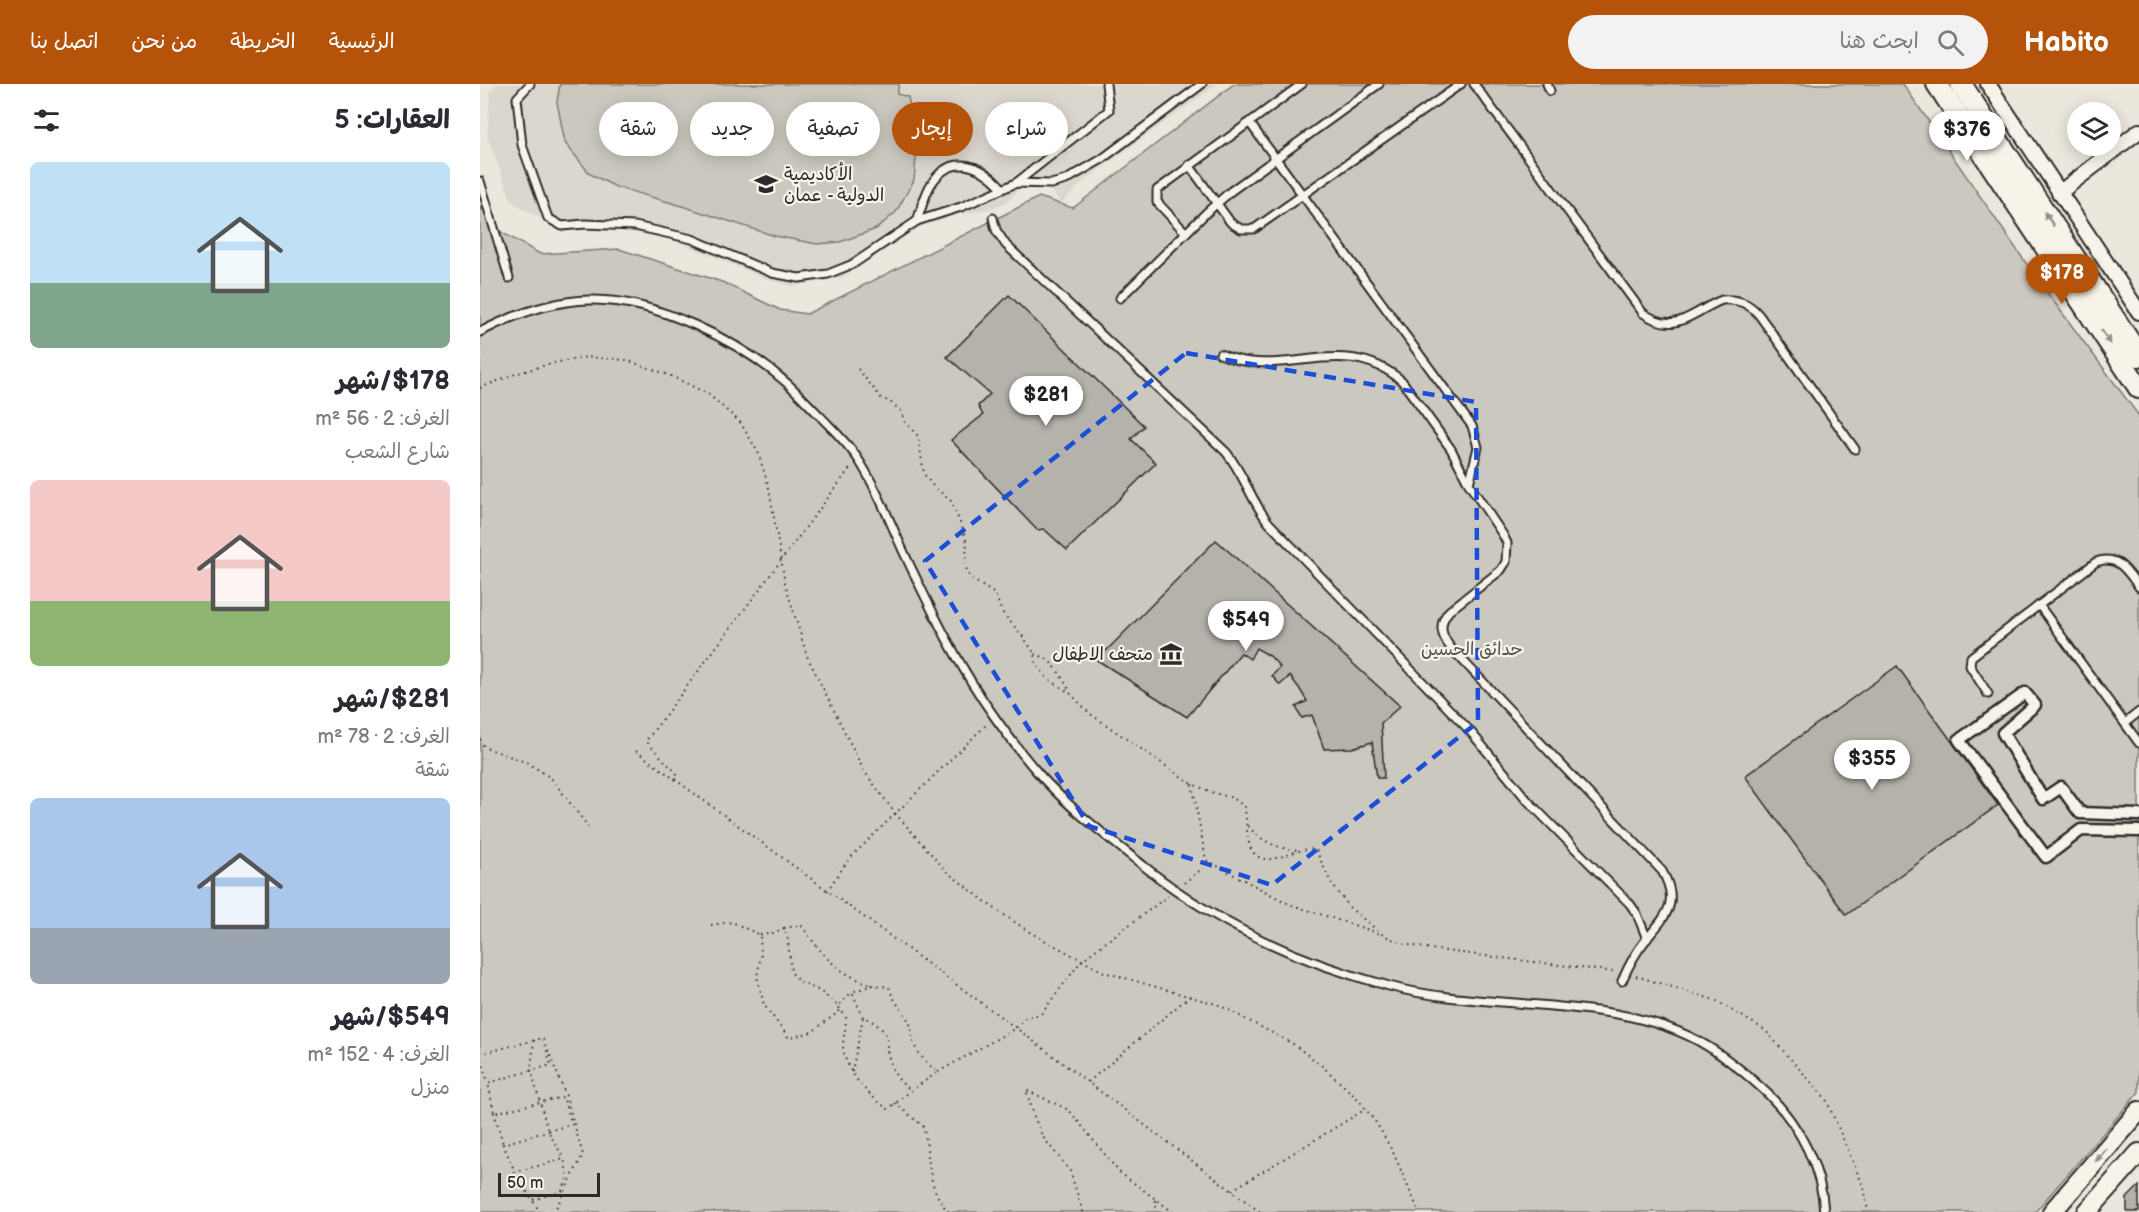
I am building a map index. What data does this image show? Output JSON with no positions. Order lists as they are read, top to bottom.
{
  "parks": ["حدائق الحسين"],
  "places": {
    "school or university": ["الأكاديمية الدولية - عمان"],
    "museum": ["متحف الاطفال"]
  },
  "scale_bar": "50 m",
  "page": {
    "header": "Habito",
    "search": "ابحث هنا",
    "nav": [
      "الرئيسية",
      "الخريطة",
      "من نحن",
      "اتصل بنا"
    ],
    "heading": "العقارات: 5",
    "chip": [
      "شراء",
      "إيجار",
      "تصفية",
      "جديد",
      "شقة"
    ],
    "price": [
      "$376",
      "$178",
      "$281",
      "$549",
      "$355"
    ],
    "list": [
      {
        "name": "$178/شهر",
        "note": "الغرف: 2 · 56 m² · شارع الشعب"
      },
      {
        "name": "$281/شهر",
        "note": "الغرف: 2 · 78 m² · شقة"
      },
      {
        "name": "$549/شهر",
        "note": "الغرف: 4 · 152 m² · منزل"
      }
    ],
    "scale": "50 m"
  }
}
